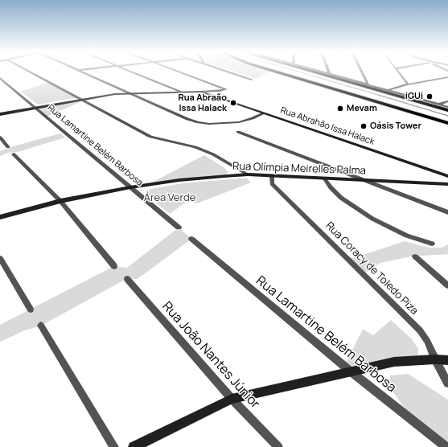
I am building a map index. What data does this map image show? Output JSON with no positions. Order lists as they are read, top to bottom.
{
  "streets": {
    "street": [
      "Rua Abrahão Issa Halack",
      "Rua Lamartine Belém Barbosa",
      "Rua Olímpia Meirelles Palma",
      "Rua Coracy de Toledo Piza",
      "Rua João Nantes Júnior"
    ]
  },
  "crossings": [
    ["Rua Abrahão Issa Halack", "Rua Lamartine Belém Barbosa"],
    ["Rua Lamartine Belém Barbosa", "Rua Olímpia Meirelles Palma"],
    ["Rua Olímpia Meirelles Palma", "Rua Coracy de Toledo Piza"]
  ],
  "parks": ["Área Verde"],
  "places": [
    "iGUi",
    "Rua Abraão Issa Halack",
    "Mevam",
    "Oásis Tower"
  ]
}
